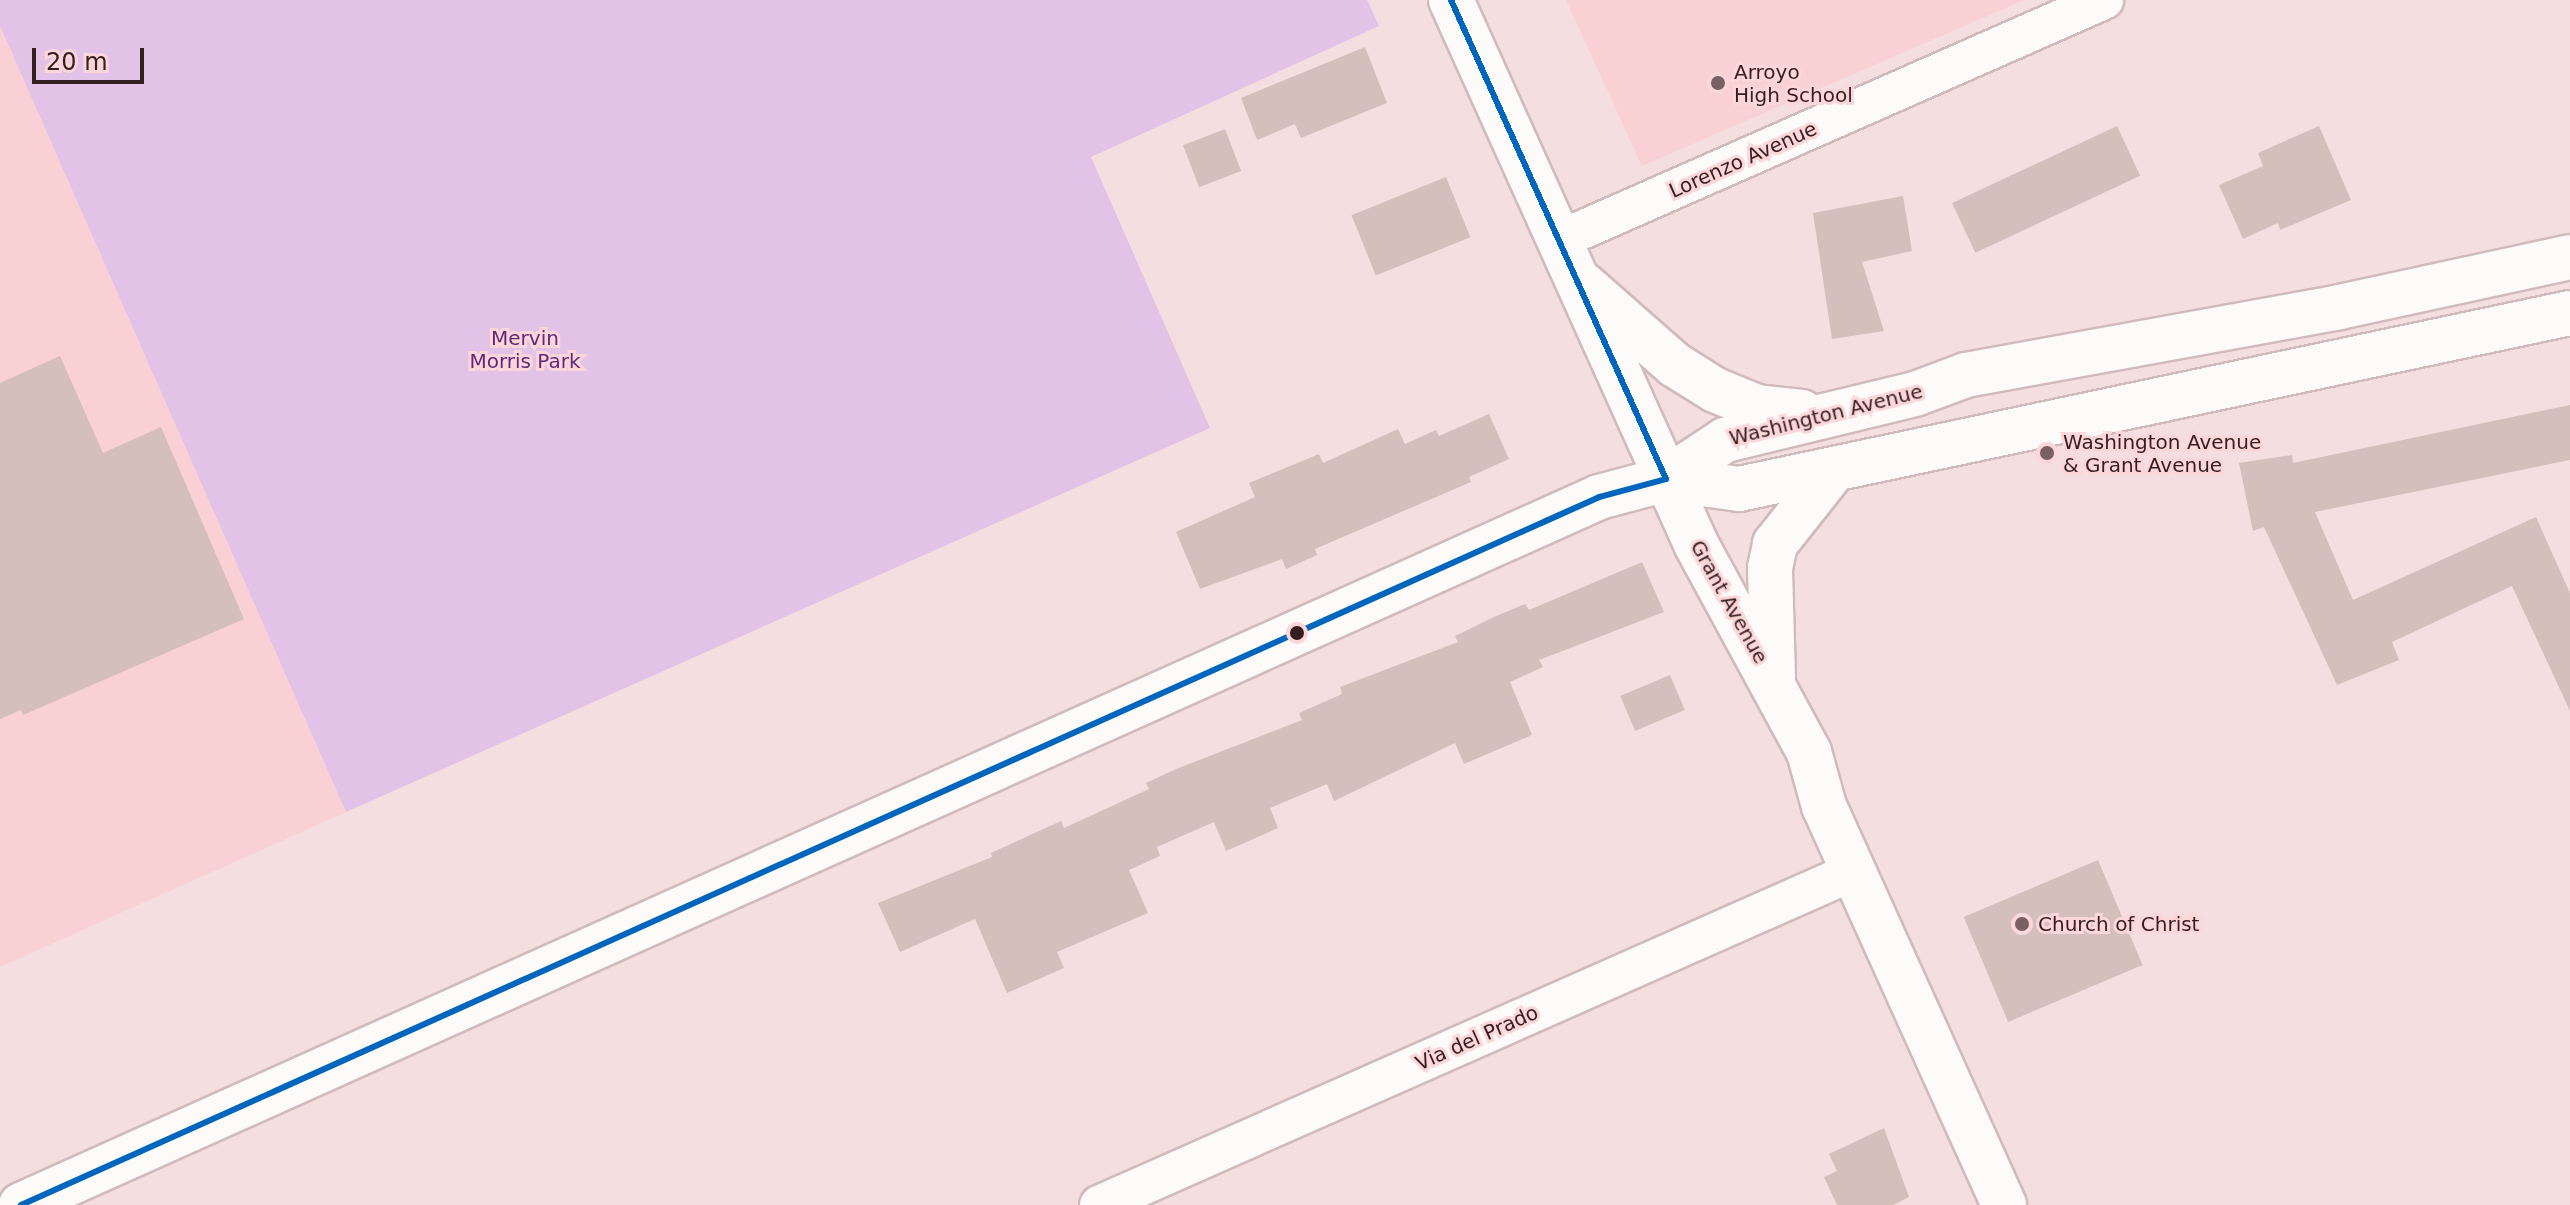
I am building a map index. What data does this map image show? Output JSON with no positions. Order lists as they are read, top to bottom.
{
  "streets": {
    "main road": ["Washington Avenue", "Grant Avenue"],
    "street": ["Lorenzo Avenue", "Via del Prado"]
  },
  "crossings": [
    ["Lorenzo Avenue", "Grant Avenue"],
    ["Washington Avenue", "Grant Avenue"],
    ["Grant Avenue", "Via del Prado"]
  ],
  "parks": ["Mervin Morris Park"],
  "places": ["Arroyo High School", "Washington Avenue & Grant Avenue", "Church of Christ"],
  "scale_bar": "20 m"
}
